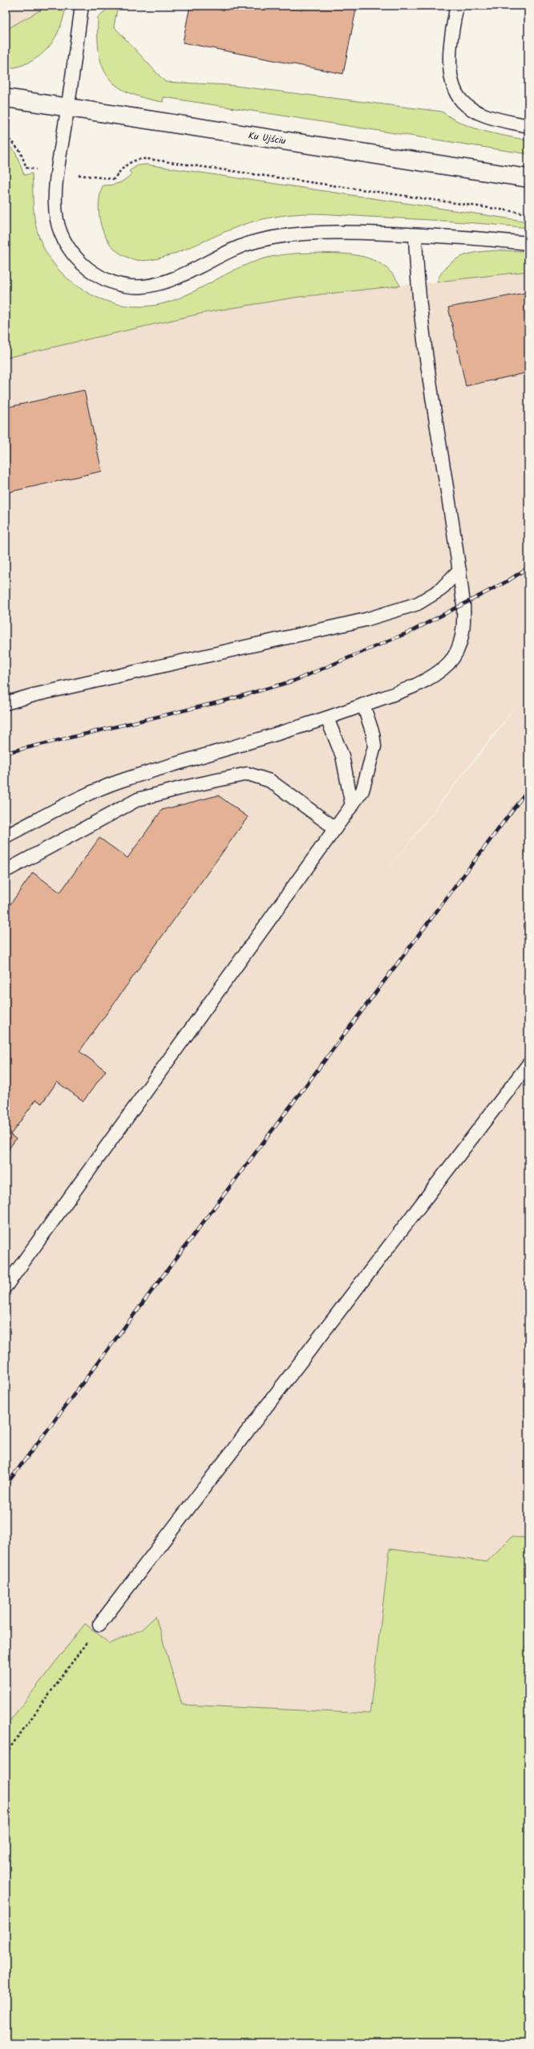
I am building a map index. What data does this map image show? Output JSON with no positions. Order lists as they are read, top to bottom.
{
  "streets": {
    "street": ["Ku Ujściu"]
  }
}
